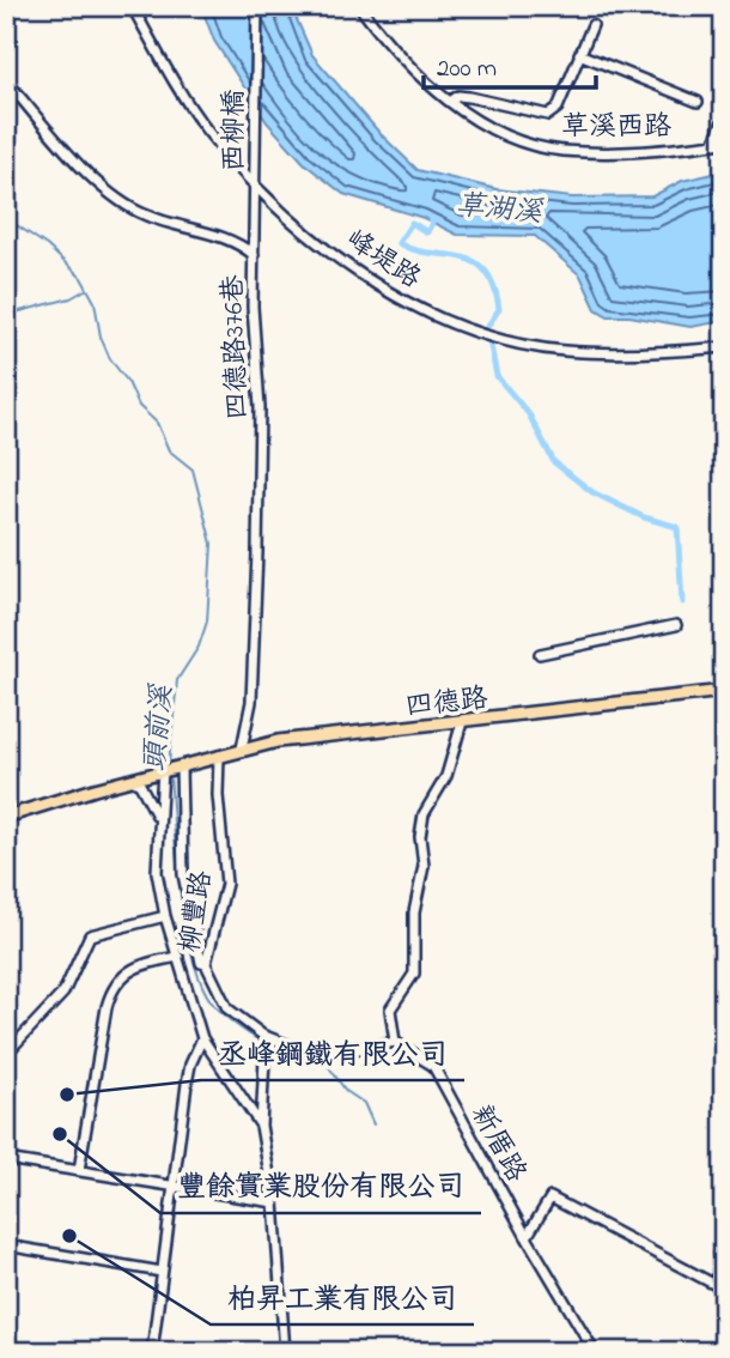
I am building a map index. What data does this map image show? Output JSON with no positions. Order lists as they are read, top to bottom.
{
  "streets": {
    "main road": ["四德路"],
    "street": [
      "草溪西路",
      "西柳橋",
      "峰堤路",
      "四德路376巷",
      "柳豐路",
      "新厝路"
    ]
  },
  "crossings": [
    ["西柳橋", "峰堤路"],
    ["西柳橋", "四德路376巷"],
    ["四德路376巷", "四德路"],
    ["四德路", "柳豐路"],
    ["柳豐路", "新厝路"]
  ],
  "water": ["草湖溪", "頭前溪"],
  "places": ["丞峰鋼鐵有限公司", "豐餘實業股份有限公司", "柏昇工業有限公司"],
  "scale_bar": "200 m"
}
